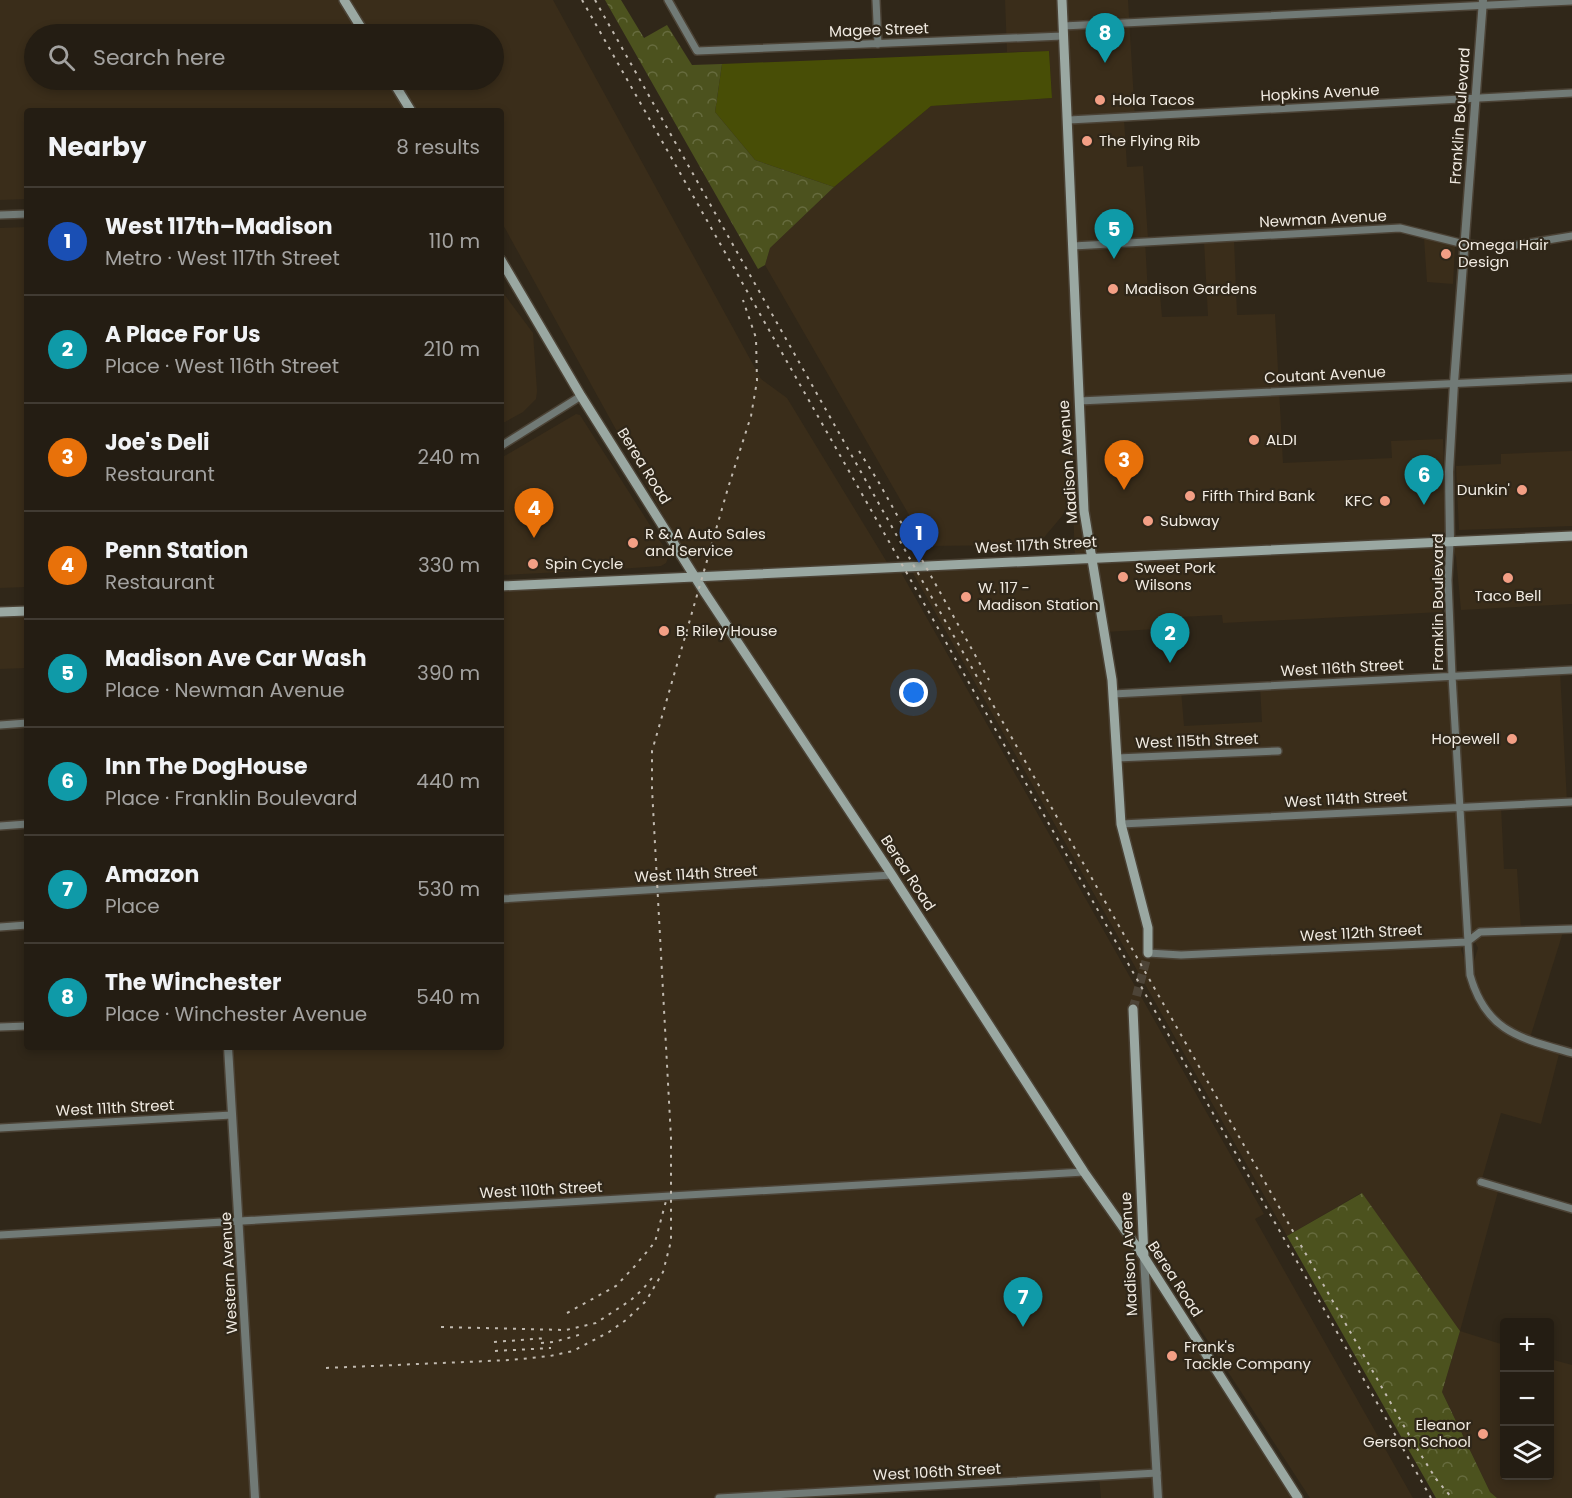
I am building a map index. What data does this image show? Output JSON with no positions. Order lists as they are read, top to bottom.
{
  "streets": {
    "main road": ["Madison Avenue", "Berea Road", "West 117th Street"],
    "street": [
      "Magee Street",
      "Hopkins Avenue",
      "Franklin Boulevard",
      "Newman Avenue",
      "Coutant Avenue",
      "West 116th Street",
      "West 115th Street",
      "West 114th Street",
      "West 112th Street",
      "West 111th Street",
      "West 110th Street",
      "Western Avenue",
      "West 106th Street"
    ]
  },
  "crossings": [
    ["Magee Street", "Madison Avenue"],
    ["Hopkins Avenue", "Franklin Boulevard"],
    ["Hopkins Avenue", "Madison Avenue"],
    ["Franklin Boulevard", "Newman Avenue"],
    ["Franklin Boulevard", "Coutant Avenue"],
    ["Franklin Boulevard", "West 117th Street"],
    ["Franklin Boulevard", "West 116th Street"],
    ["Franklin Boulevard", "West 114th Street"],
    ["Franklin Boulevard", "West 112th Street"],
    ["Newman Avenue", "Madison Avenue"],
    ["Coutant Avenue", "Madison Avenue"],
    ["Madison Avenue", "Berea Road"],
    ["Madison Avenue", "West 117th Street"],
    ["Madison Avenue", "West 116th Street"],
    ["Madison Avenue", "West 115th Street"],
    ["Madison Avenue", "West 114th Street"],
    ["Madison Avenue", "West 112th Street"],
    ["Madison Avenue", "West 106th Street"],
    ["Berea Road", "West 117th Street"],
    ["Berea Road", "West 114th Street"],
    ["Berea Road", "West 110th Street"],
    ["West 111th Street", "Western Avenue"],
    ["West 110th Street", "Western Avenue"]
  ],
  "places": [
    "Hola Tacos",
    "The Flying Rib",
    "Omega Hair Design",
    "Madison Gardens",
    "ALDI",
    "Dunkin'",
    "Fifth Third Bank",
    "KFC",
    "Subway",
    "R & A Auto Sales and Service",
    "Spin Cycle",
    "Sweet Pork Wilsons",
    "Taco Bell",
    "W. 117 - Madison Station",
    "B. Riley House",
    "Hopewell",
    "Frank's Tackle Company",
    "Eleanor Gerson School"
  ],
  "page": {
    "pins": [
      "8",
      "5",
      "3",
      "6",
      "4",
      "1",
      "2",
      "7"
    ],
    "search": "Search here",
    "heading": ["Nearby", "8 results"],
    "list": [
      {
        "mark": "1",
        "name": "West 117th–Madison",
        "note": "Metro · West 117th Street",
        "value": "110 m"
      },
      {
        "mark": "2",
        "name": "A Place For Us",
        "note": "Place · West 116th Street",
        "value": "210 m"
      },
      {
        "mark": "3",
        "name": "Joe's Deli",
        "note": "Restaurant",
        "value": "240 m"
      },
      {
        "mark": "4",
        "name": "Penn Station",
        "note": "Restaurant",
        "value": "330 m"
      },
      {
        "mark": "5",
        "name": "Madison Ave Car Wash",
        "note": "Place · Newman Avenue",
        "value": "390 m"
      },
      {
        "mark": "6",
        "name": "Inn The DogHouse",
        "note": "Place · Franklin Boulevard",
        "value": "440 m"
      },
      {
        "mark": "7",
        "name": "Amazon",
        "note": "Place",
        "value": "530 m"
      },
      {
        "mark": "8",
        "name": "The Winchester",
        "note": "Place · Winchester Avenue",
        "value": "540 m"
      }
    ],
    "map_buttons": ["+", "−"]
  }
}
